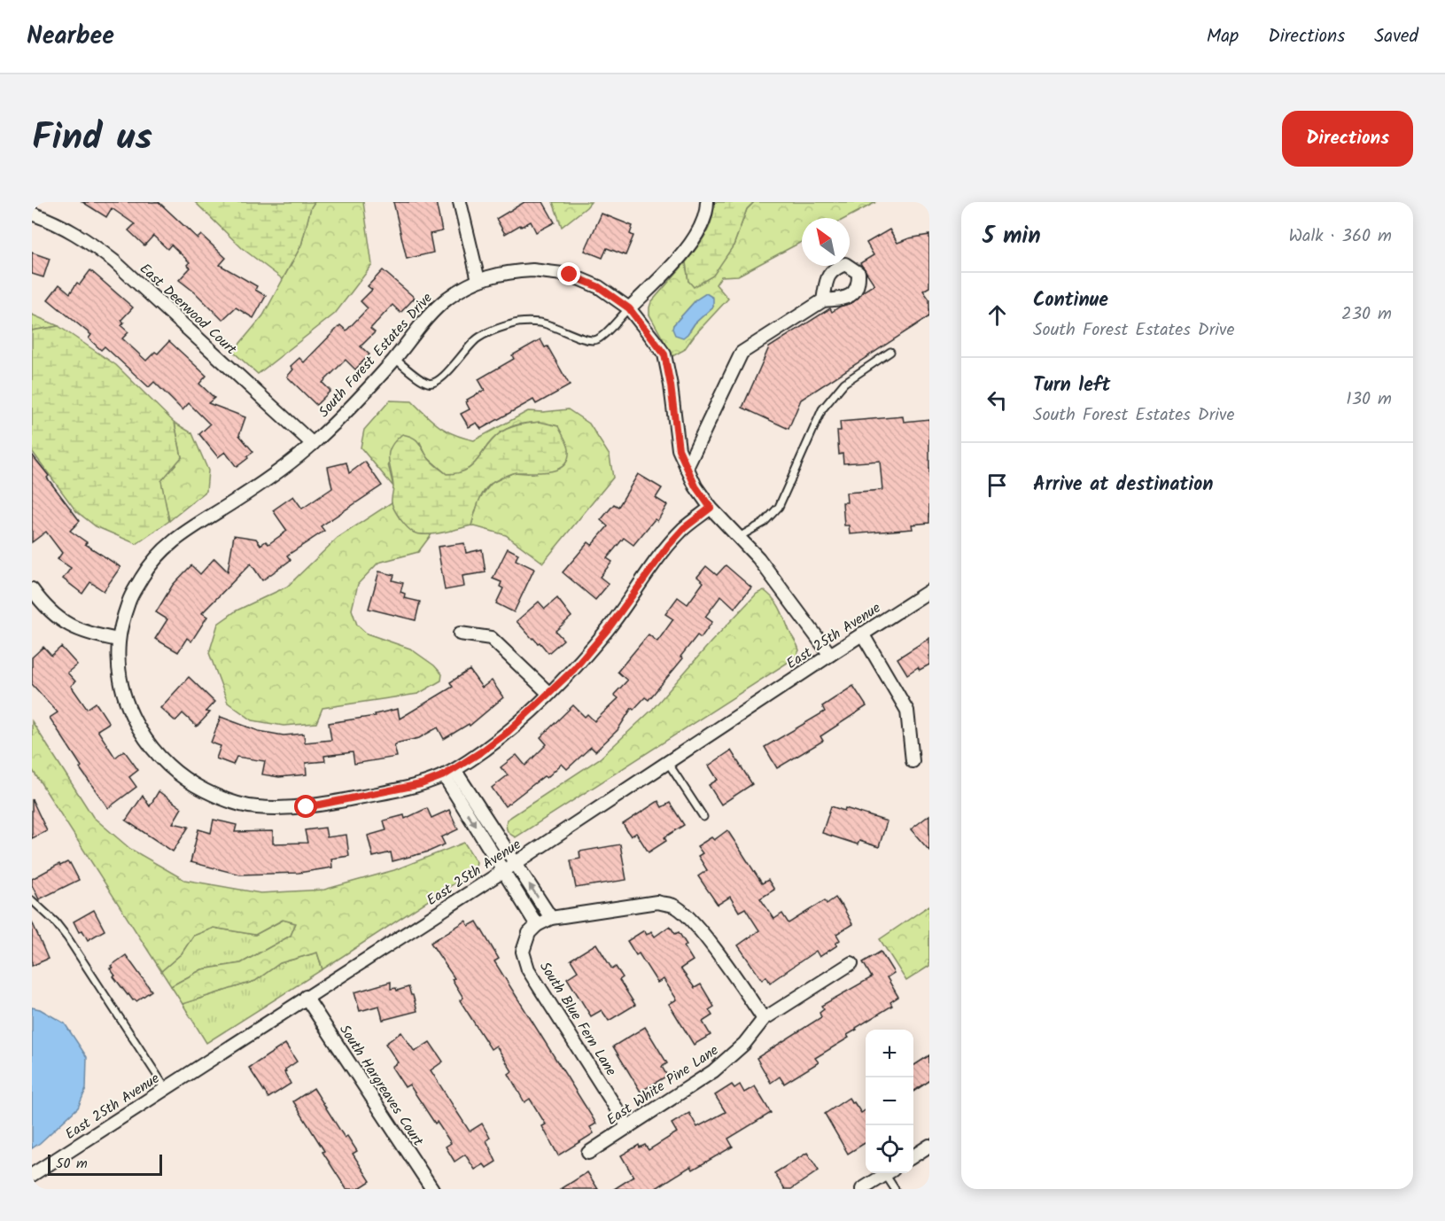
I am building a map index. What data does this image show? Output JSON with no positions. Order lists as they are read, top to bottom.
{
  "streets": {
    "street": [
      "East Deerwood Court",
      "South Forest Estates Drive",
      "East 25th Avenue",
      "South Blue Fern Lane",
      "South Hargreaves Court",
      "East White Pine Lane"
    ]
  },
  "crossings": [
    ["East Deerwood Court", "South Forest Estates Drive"],
    ["East 25th Avenue", "South Hargreaves Court"],
    ["South Blue Fern Lane", "East White Pine Lane"]
  ],
  "scale_bar": "50 m",
  "north": "top left",
  "page": {
    "header": "Nearbee",
    "nav": ["Map", "Directions", "Saved"],
    "title": "Find us",
    "buttons": "Directions",
    "heading": ["5 min", "Walk · 360 m"],
    "list": [
      ["Continue", "South Forest Estates Drive", "230 m"],
      ["Turn left", "South Forest Estates Drive", "130 m"],
      "Arrive at destination"
    ],
    "map_buttons": ["+", "−"],
    "scale": "50 m"
  }
}
